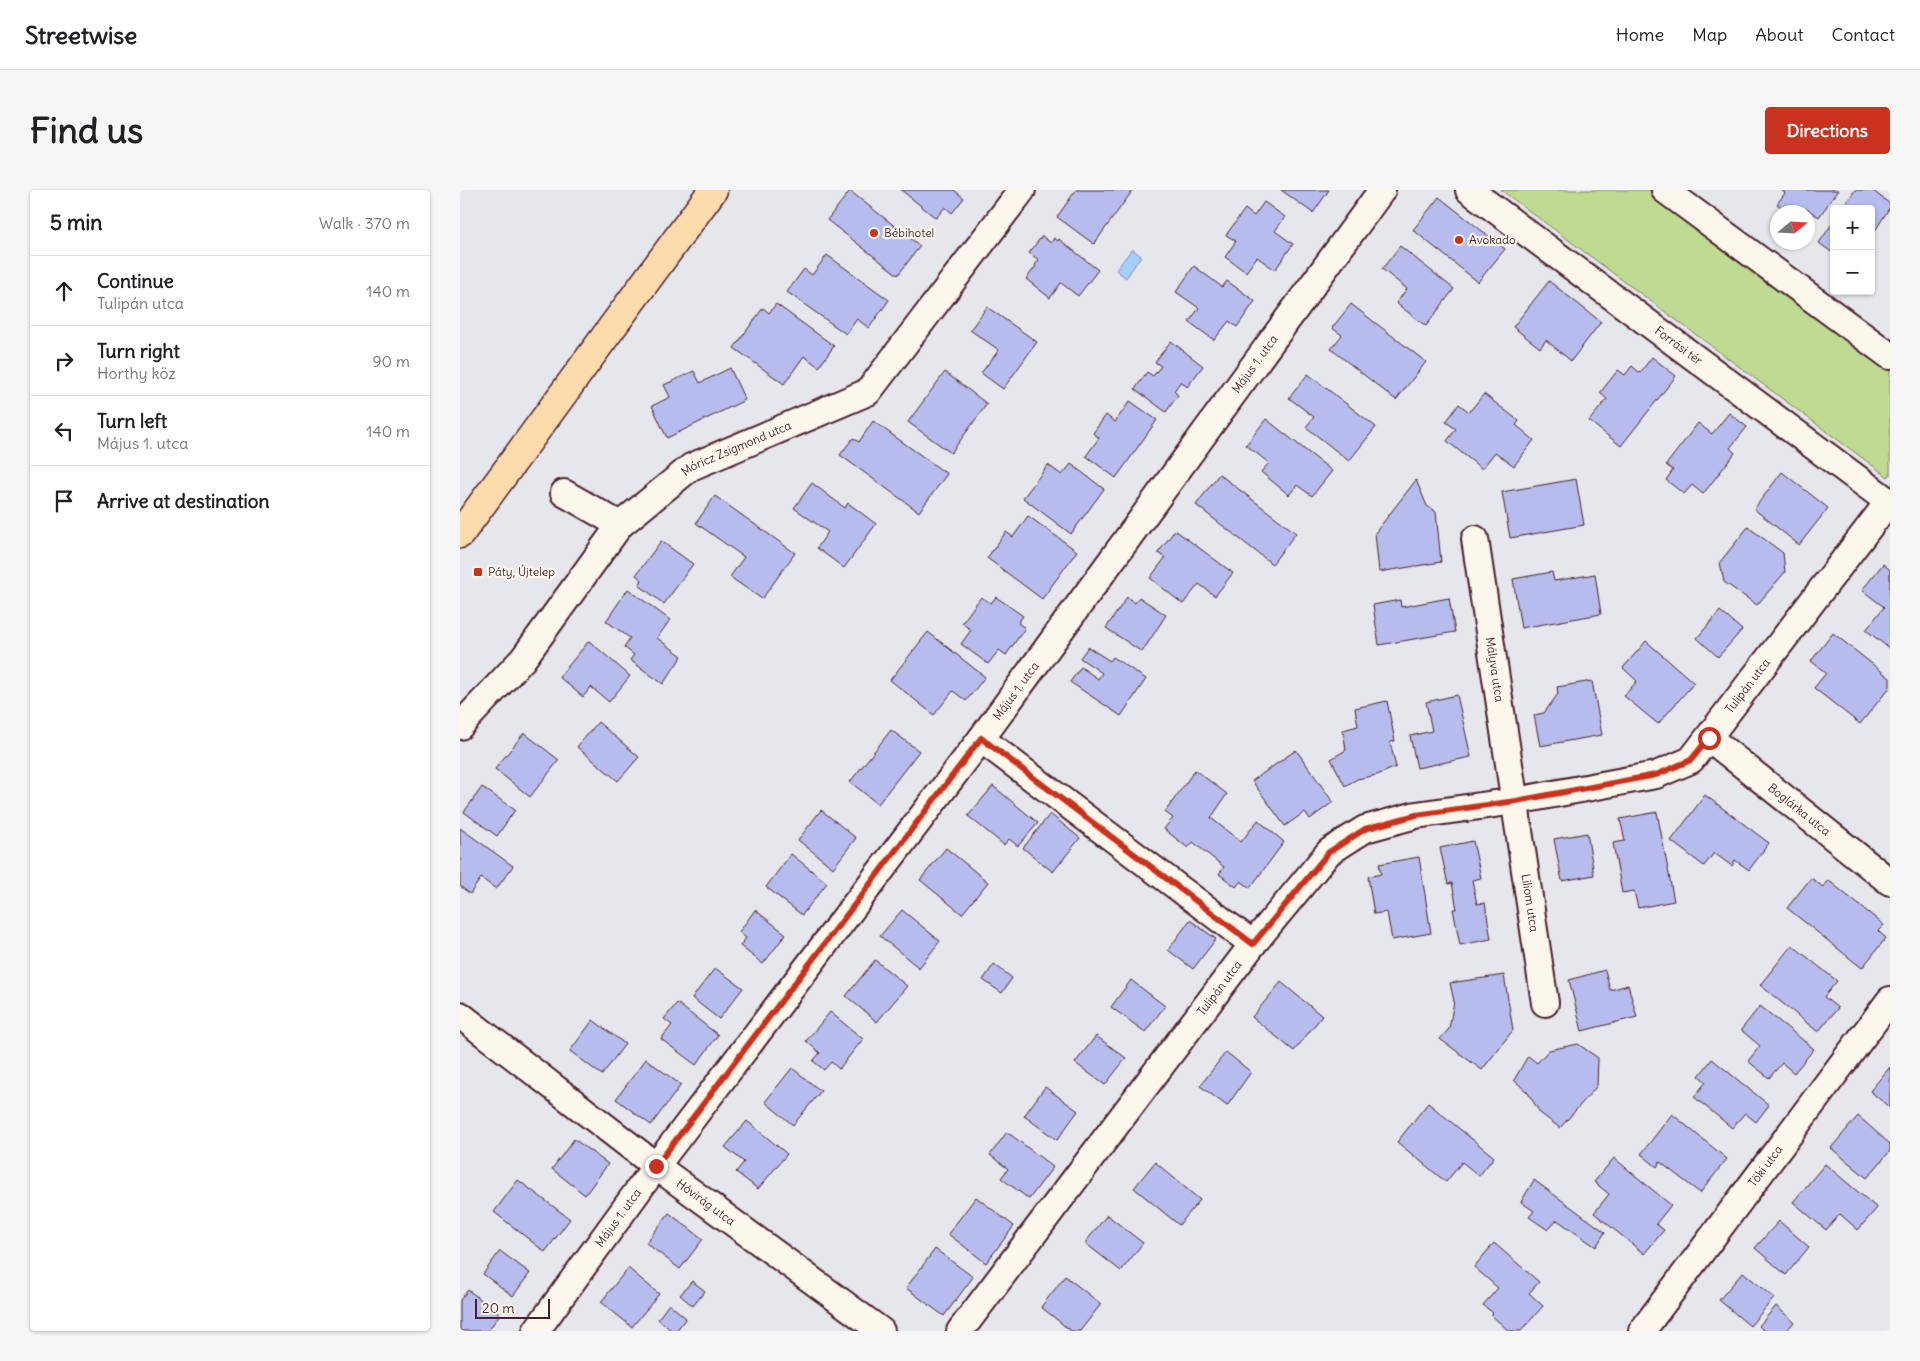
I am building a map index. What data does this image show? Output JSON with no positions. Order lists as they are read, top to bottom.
{
  "streets": {
    "street": [
      "Forrási tér",
      "Május 1. utca",
      "Móricz Zsigmond utca",
      "Mályva utca",
      "Tulipán utca",
      "Boglárka utca",
      "Liliom utca",
      "Töki utca",
      "Hóvirág utca"
    ]
  },
  "crossings": [
    ["Forrási tér", "Tulipán utca"],
    ["Május 1. utca", "Hóvirág utca"],
    ["Mályva utca", "Tulipán utca"],
    ["Mályva utca", "Liliom utca"],
    ["Tulipán utca", "Boglárka utca"],
    ["Tulipán utca", "Liliom utca"]
  ],
  "places": {
    "other": ["Bébihotel", "Avokado"],
    "transit": ["Páty, Újtelep"]
  },
  "scale_bar": "20 m",
  "north": "right",
  "page": {
    "header": "Streetwise",
    "nav": [
      "Home",
      "Map",
      "About",
      "Contact"
    ],
    "buttons": "Directions",
    "title": "Find us",
    "heading": ["5 min", "Walk · 370 m"],
    "map_buttons": ["+", "−"],
    "list": [
      ["Continue", "Tulipán utca", "140 m"],
      ["Turn right", "Horthy köz", "90 m"],
      ["Turn left", "Május 1. utca", "140 m"],
      "Arrive at destination"
    ],
    "scale": "20 m"
  }
}
